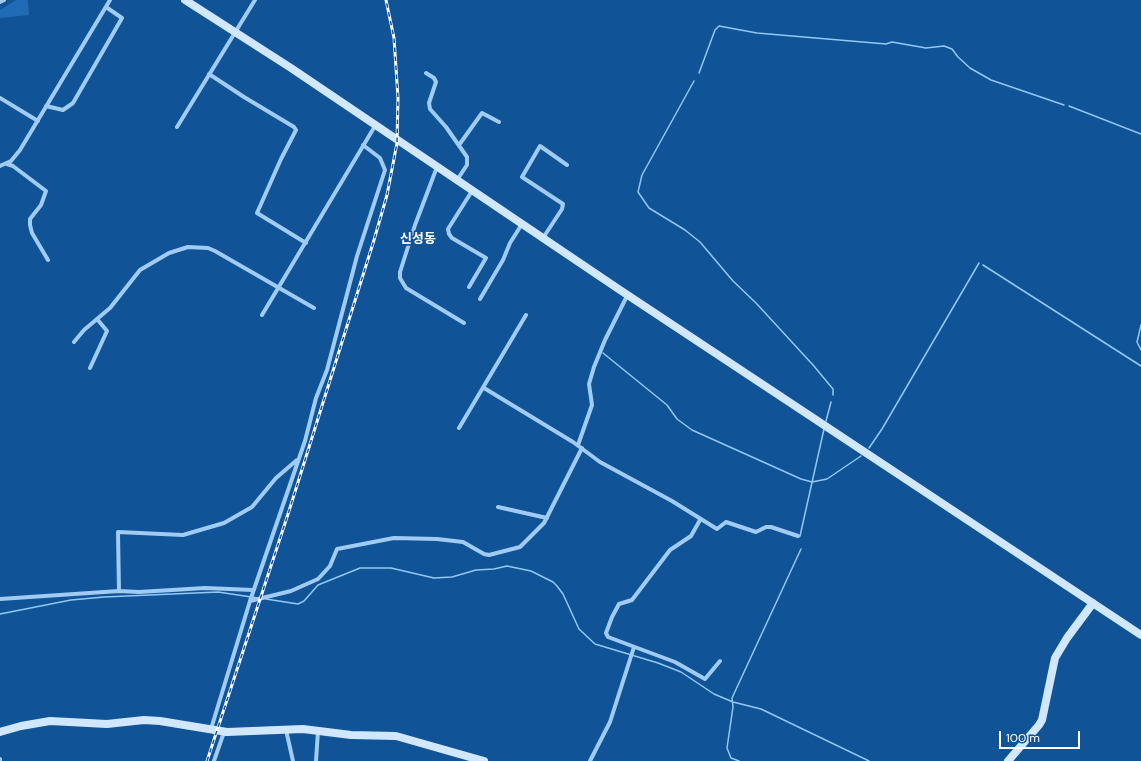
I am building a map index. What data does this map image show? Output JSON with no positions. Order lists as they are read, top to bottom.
{
  "districts": ["신성동"],
  "scale_bar": "100 m"
}
